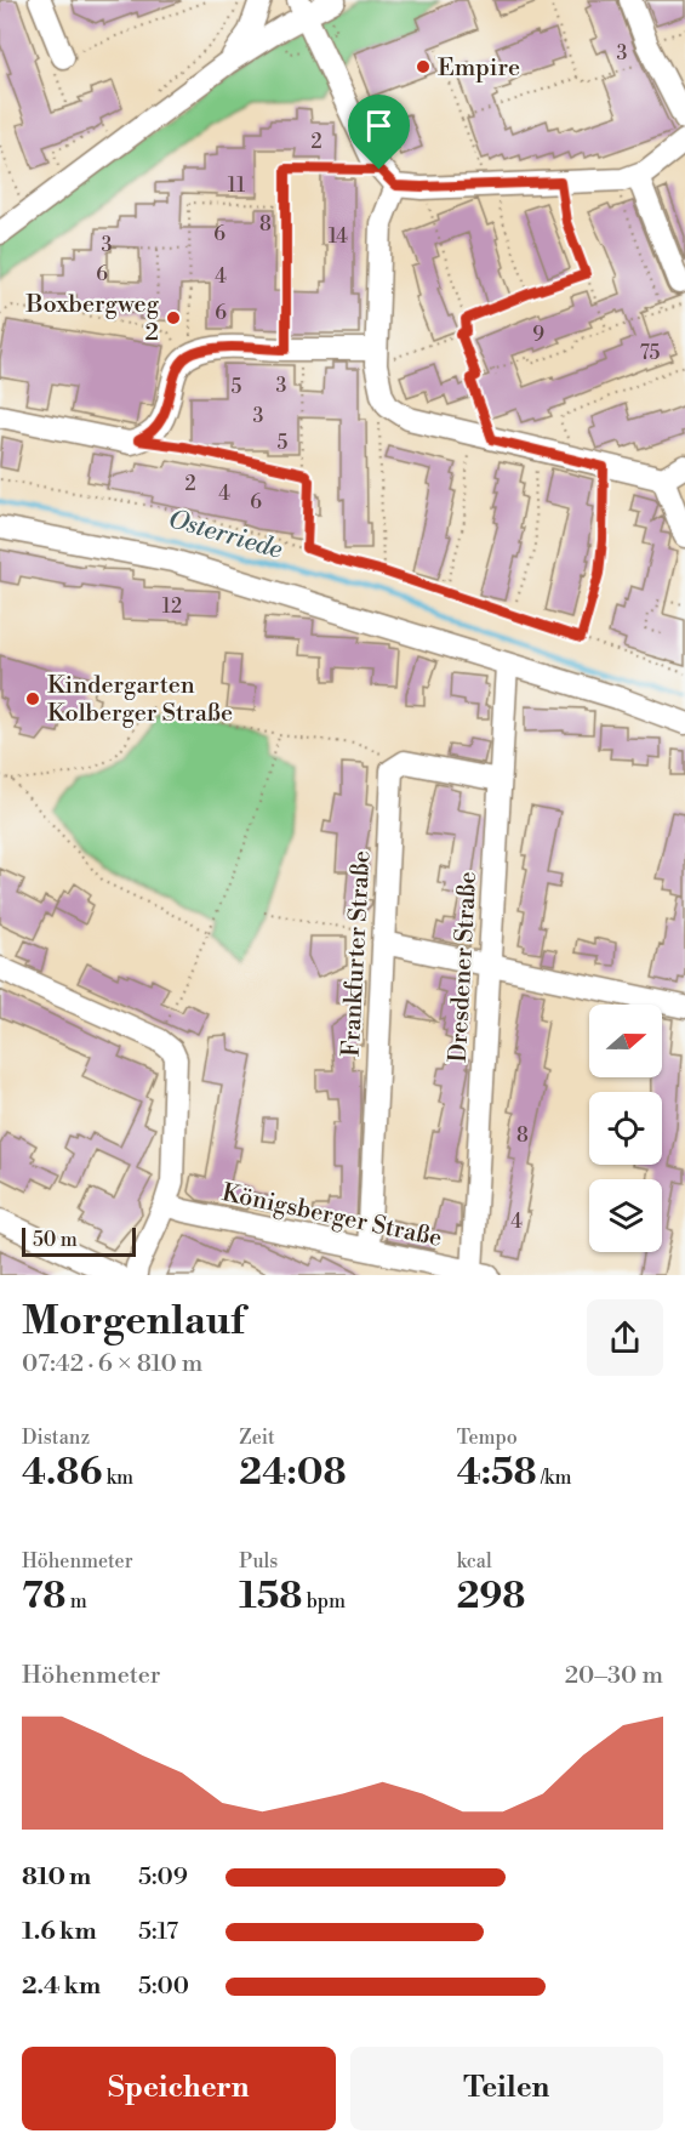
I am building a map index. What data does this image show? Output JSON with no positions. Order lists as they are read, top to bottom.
{
  "streets": {
    "street": ["Frankfurter Straße", "Dresdener Straße", "Königsberger Straße"]
  },
  "crossings": [
    ["Frankfurter Straße", "Königsberger Straße"],
    ["Dresdener Straße", "Königsberger Straße"]
  ],
  "water": ["Osterriede"],
  "places": ["Empire", "Boxbergweg 2", "Kindergarten Kolberger Straße"],
  "house_numbers": [
    "3",
    "2",
    "11",
    "8",
    "6",
    "14",
    "3",
    "6",
    "4",
    "6",
    "9",
    "75",
    "3",
    "5",
    "3",
    "5",
    "2",
    "4",
    "6",
    "12",
    "8",
    "4"
  ],
  "scale_bar": "50 m",
  "north": "right",
  "page": {
    "scale": "50 m",
    "heading": ["Morgenlauf", "07:42 · 6 × 810 m"],
    "stats": [
      ["Distanz", "4.86 km"],
      ["Zeit", "24:08"],
      ["Tempo", "4:58 /km"],
      ["Höhenmeter", "78 m"],
      ["Puls", "158 bpm"],
      ["kcal", "298"]
    ],
    "chart": ["Höhenmeter", "20–30 m"],
    "list": [
      {
        "name": "810 m",
        "note": "5:09"
      },
      {
        "name": "1.6 km",
        "note": "5:17"
      },
      {
        "name": "2.4 km",
        "note": "5:00"
      }
    ],
    "buttons": ["Speichern", "Teilen"]
  }
}
